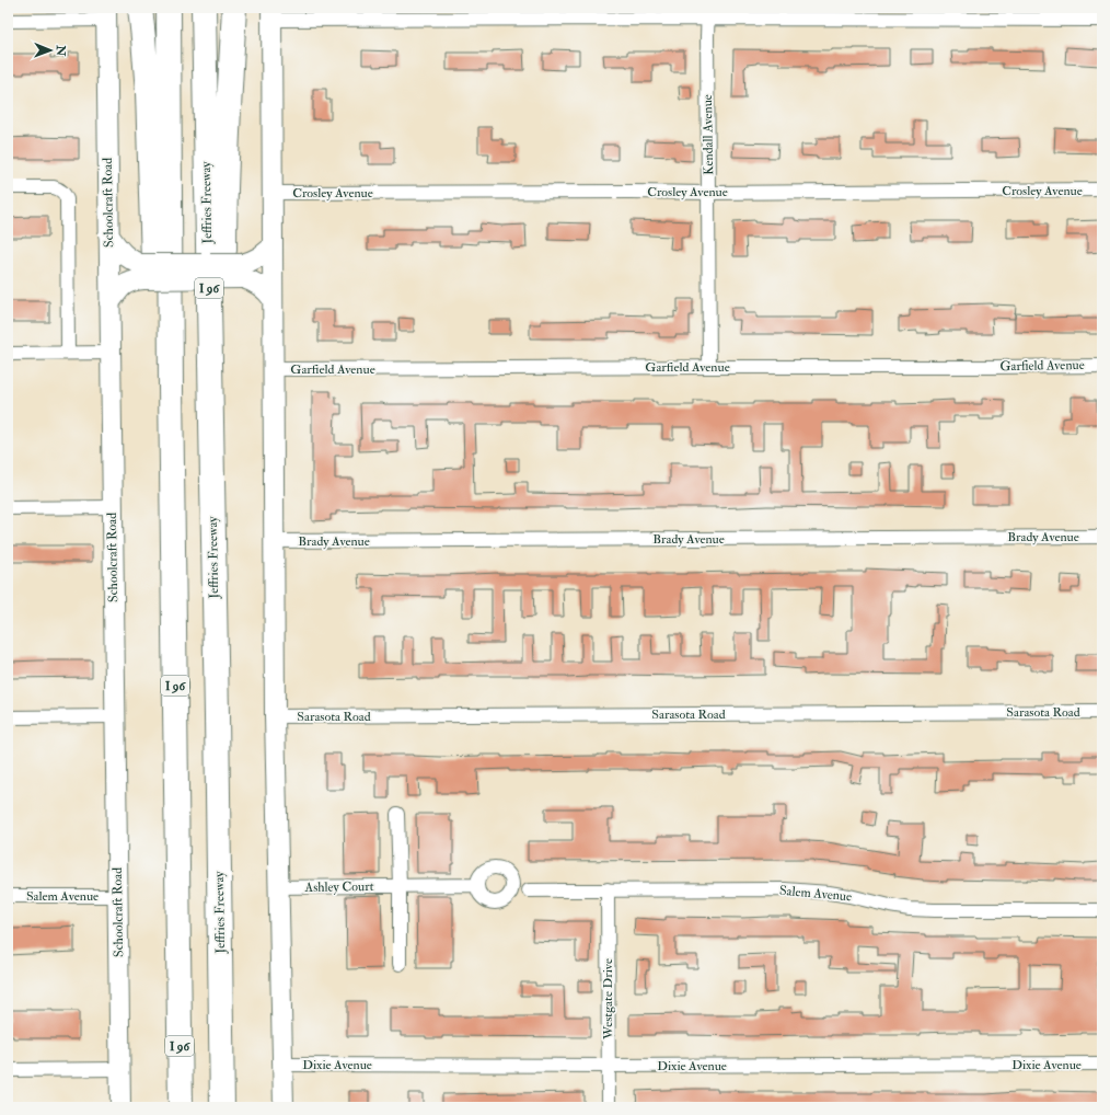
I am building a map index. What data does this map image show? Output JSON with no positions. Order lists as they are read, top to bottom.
{
  "streets": {
    "highway": ["Jeffries Freeway", "I 96"],
    "main road": ["Schoolcraft Road"],
    "street": [
      "Kendall Avenue",
      "Crosley Avenue",
      "Garfield Avenue",
      "Brady Avenue",
      "Sarasota Road",
      "Ashley Court",
      "Salem Avenue",
      "Westgate Drive",
      "Dixie Avenue"
    ]
  },
  "crossings": [
    ["Kendall Avenue", "Crosley Avenue"],
    ["Kendall Avenue", "Garfield Avenue"],
    ["Schoolcraft Road", "Salem Avenue"],
    ["Salem Avenue", "Westgate Drive"],
    ["Westgate Drive", "Dixie Avenue"]
  ],
  "north": "right"
}
